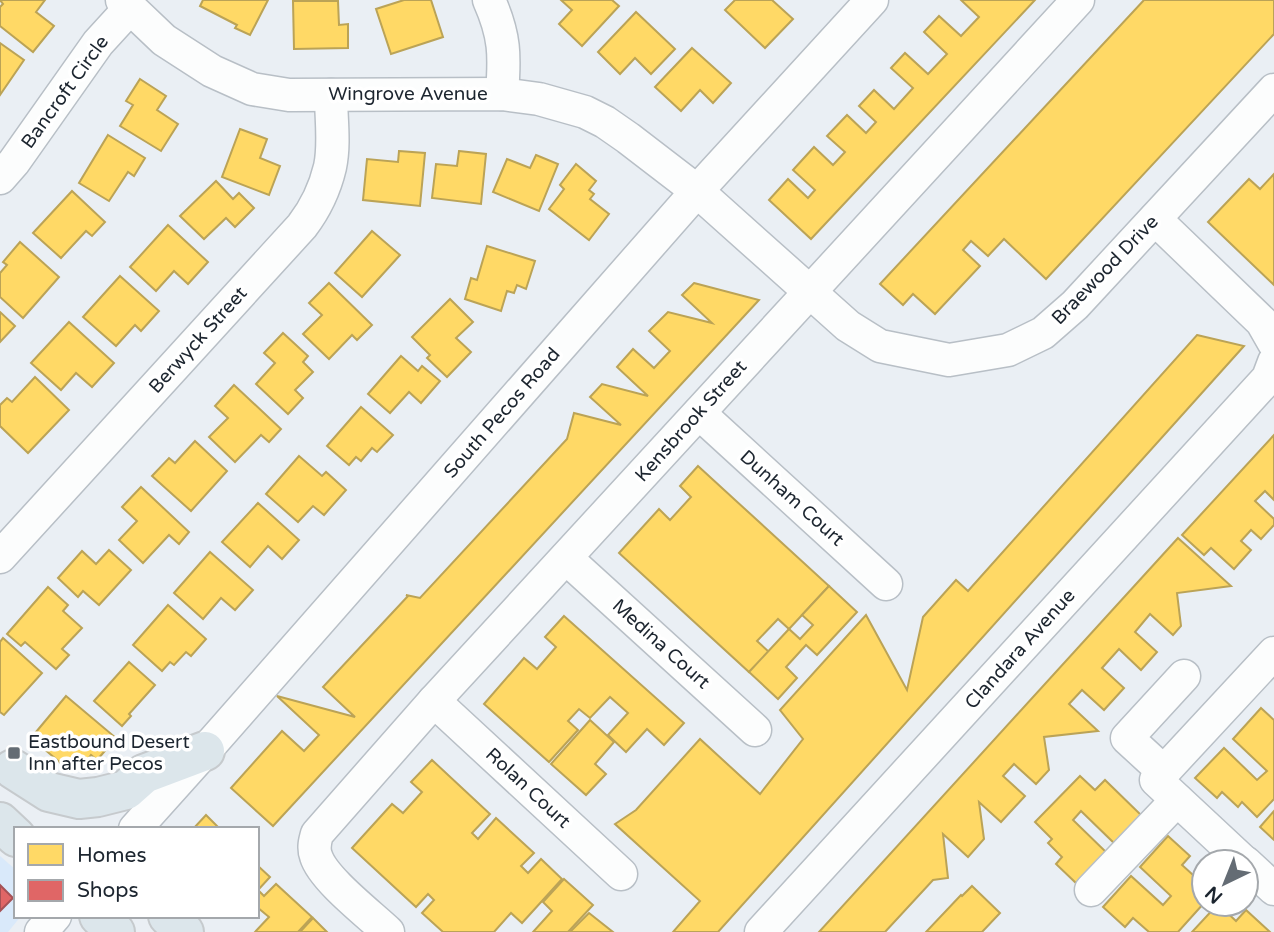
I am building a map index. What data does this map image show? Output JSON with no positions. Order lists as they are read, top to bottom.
{
  "streets": {
    "street": [
      "Bancroft Circle",
      "Wingrove Avenue",
      "Braewood Drive",
      "Berwyck Street",
      "South Pecos Road",
      "Kensbrook Street",
      "Dunham Court",
      "Medina Court",
      "Clandara Avenue",
      "Rolan Court"
    ]
  },
  "crossings": [
    ["Bancroft Circle", "Wingrove Avenue"],
    ["Wingrove Avenue", "Braewood Drive"],
    ["Wingrove Avenue", "Berwyck Street"],
    ["Wingrove Avenue", "South Pecos Road"],
    ["Braewood Drive", "South Pecos Road"],
    ["Braewood Drive", "Kensbrook Street"],
    ["Kensbrook Street", "Dunham Court"],
    ["Kensbrook Street", "Medina Court"],
    ["Kensbrook Street", "Rolan Court"]
  ],
  "places": {
    "transit": ["Eastbound Desert Inn after Pecos"]
  },
  "legend": ["Homes", "Shops"],
  "north": "bottom left"
}
